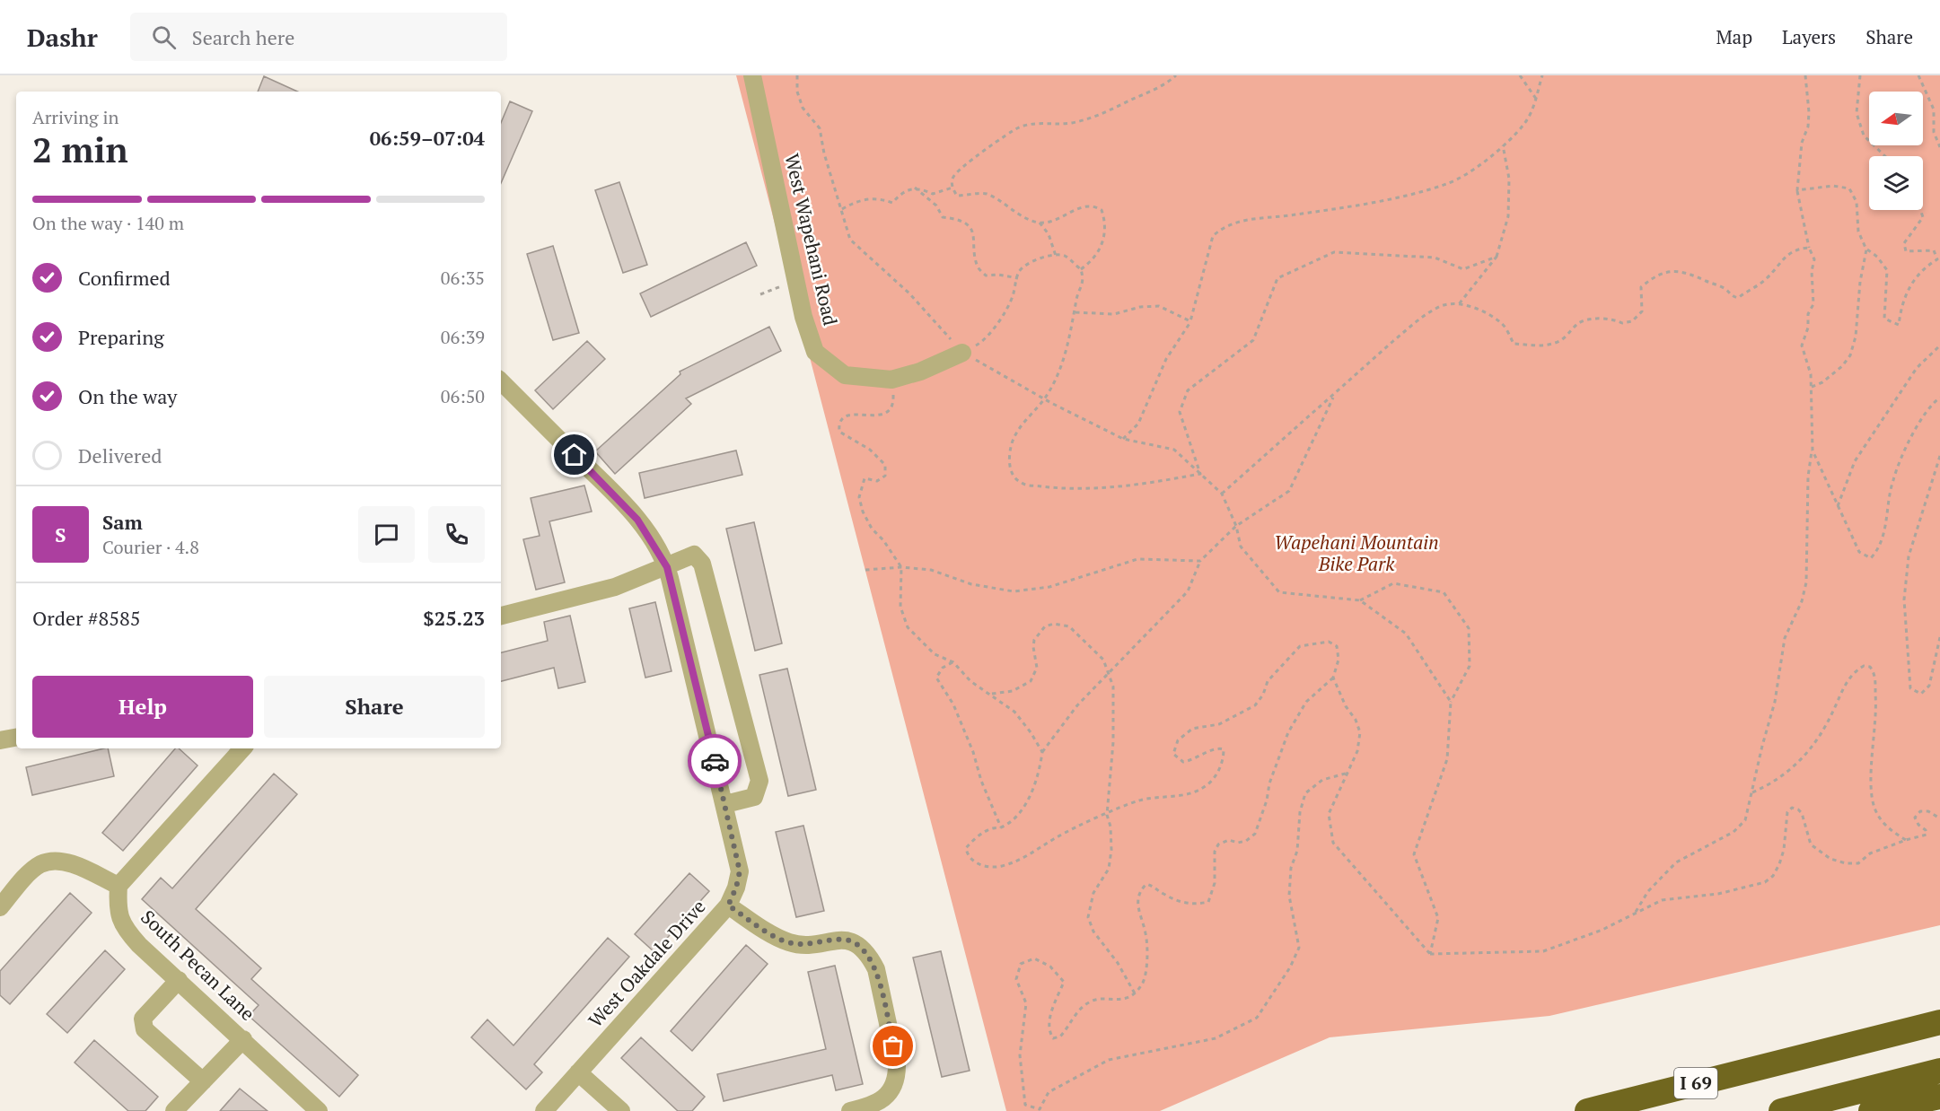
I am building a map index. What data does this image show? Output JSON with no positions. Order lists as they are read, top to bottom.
{
  "streets": {
    "highway": ["I 69"],
    "street": ["West Wapehani Road", "West Oakdale Drive", "South Pecan Lane"]
  },
  "parks": ["Wapehani Mountain Bike Park"],
  "north": "left",
  "page": {
    "header": "Dashr",
    "search": "Search here",
    "nav": ["Map", "Layers", "Share"],
    "heading": ["2 min", "Arriving in", "06:59–07:04"],
    "panel": [
      "Sam",
      "Courier · 4.8",
      "Order #8585",
      "$25.23"
    ],
    "bar": "On the way · 140 m",
    "list": [
      ["Confirmed", "06:35"],
      ["Preparing", "06:39"],
      ["On the way", "06:50"],
      "Delivered"
    ],
    "round": "S",
    "buttons": ["Help", "Share"]
  }
}
